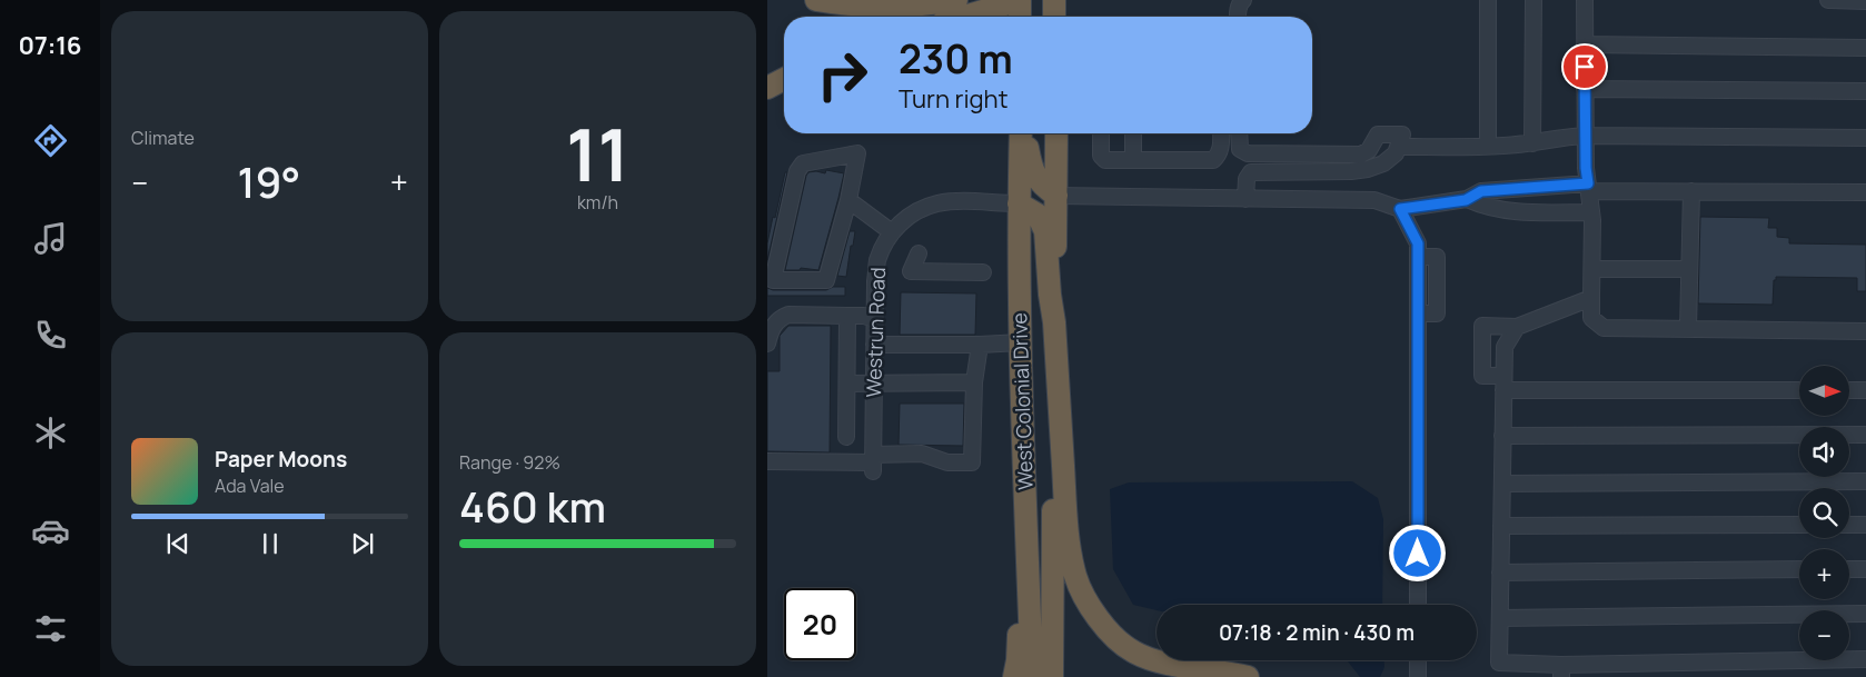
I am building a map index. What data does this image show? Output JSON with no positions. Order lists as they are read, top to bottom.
{
  "streets": {
    "highway": ["West Colonial Drive"],
    "street": ["Westrun Road"]
  },
  "crossings": [
    ["Westrun Road", "West Colonial Drive"]
  ],
  "north": "right",
  "page": {
    "tabs": "07:16",
    "tile": [
      "Climate",
      ["11", "km/h"],
      ["Range · 92%", "460 km"]
    ],
    "turn": ["230 m", "Turn right"],
    "heat": ["−", "19°", "+"],
    "map_buttons": ["+", "−"],
    "song": ["Paper Moons", "Ada Vale"],
    "limit": "20",
    "trip": "07:18 · 2 min · 430 m"
  }
}
